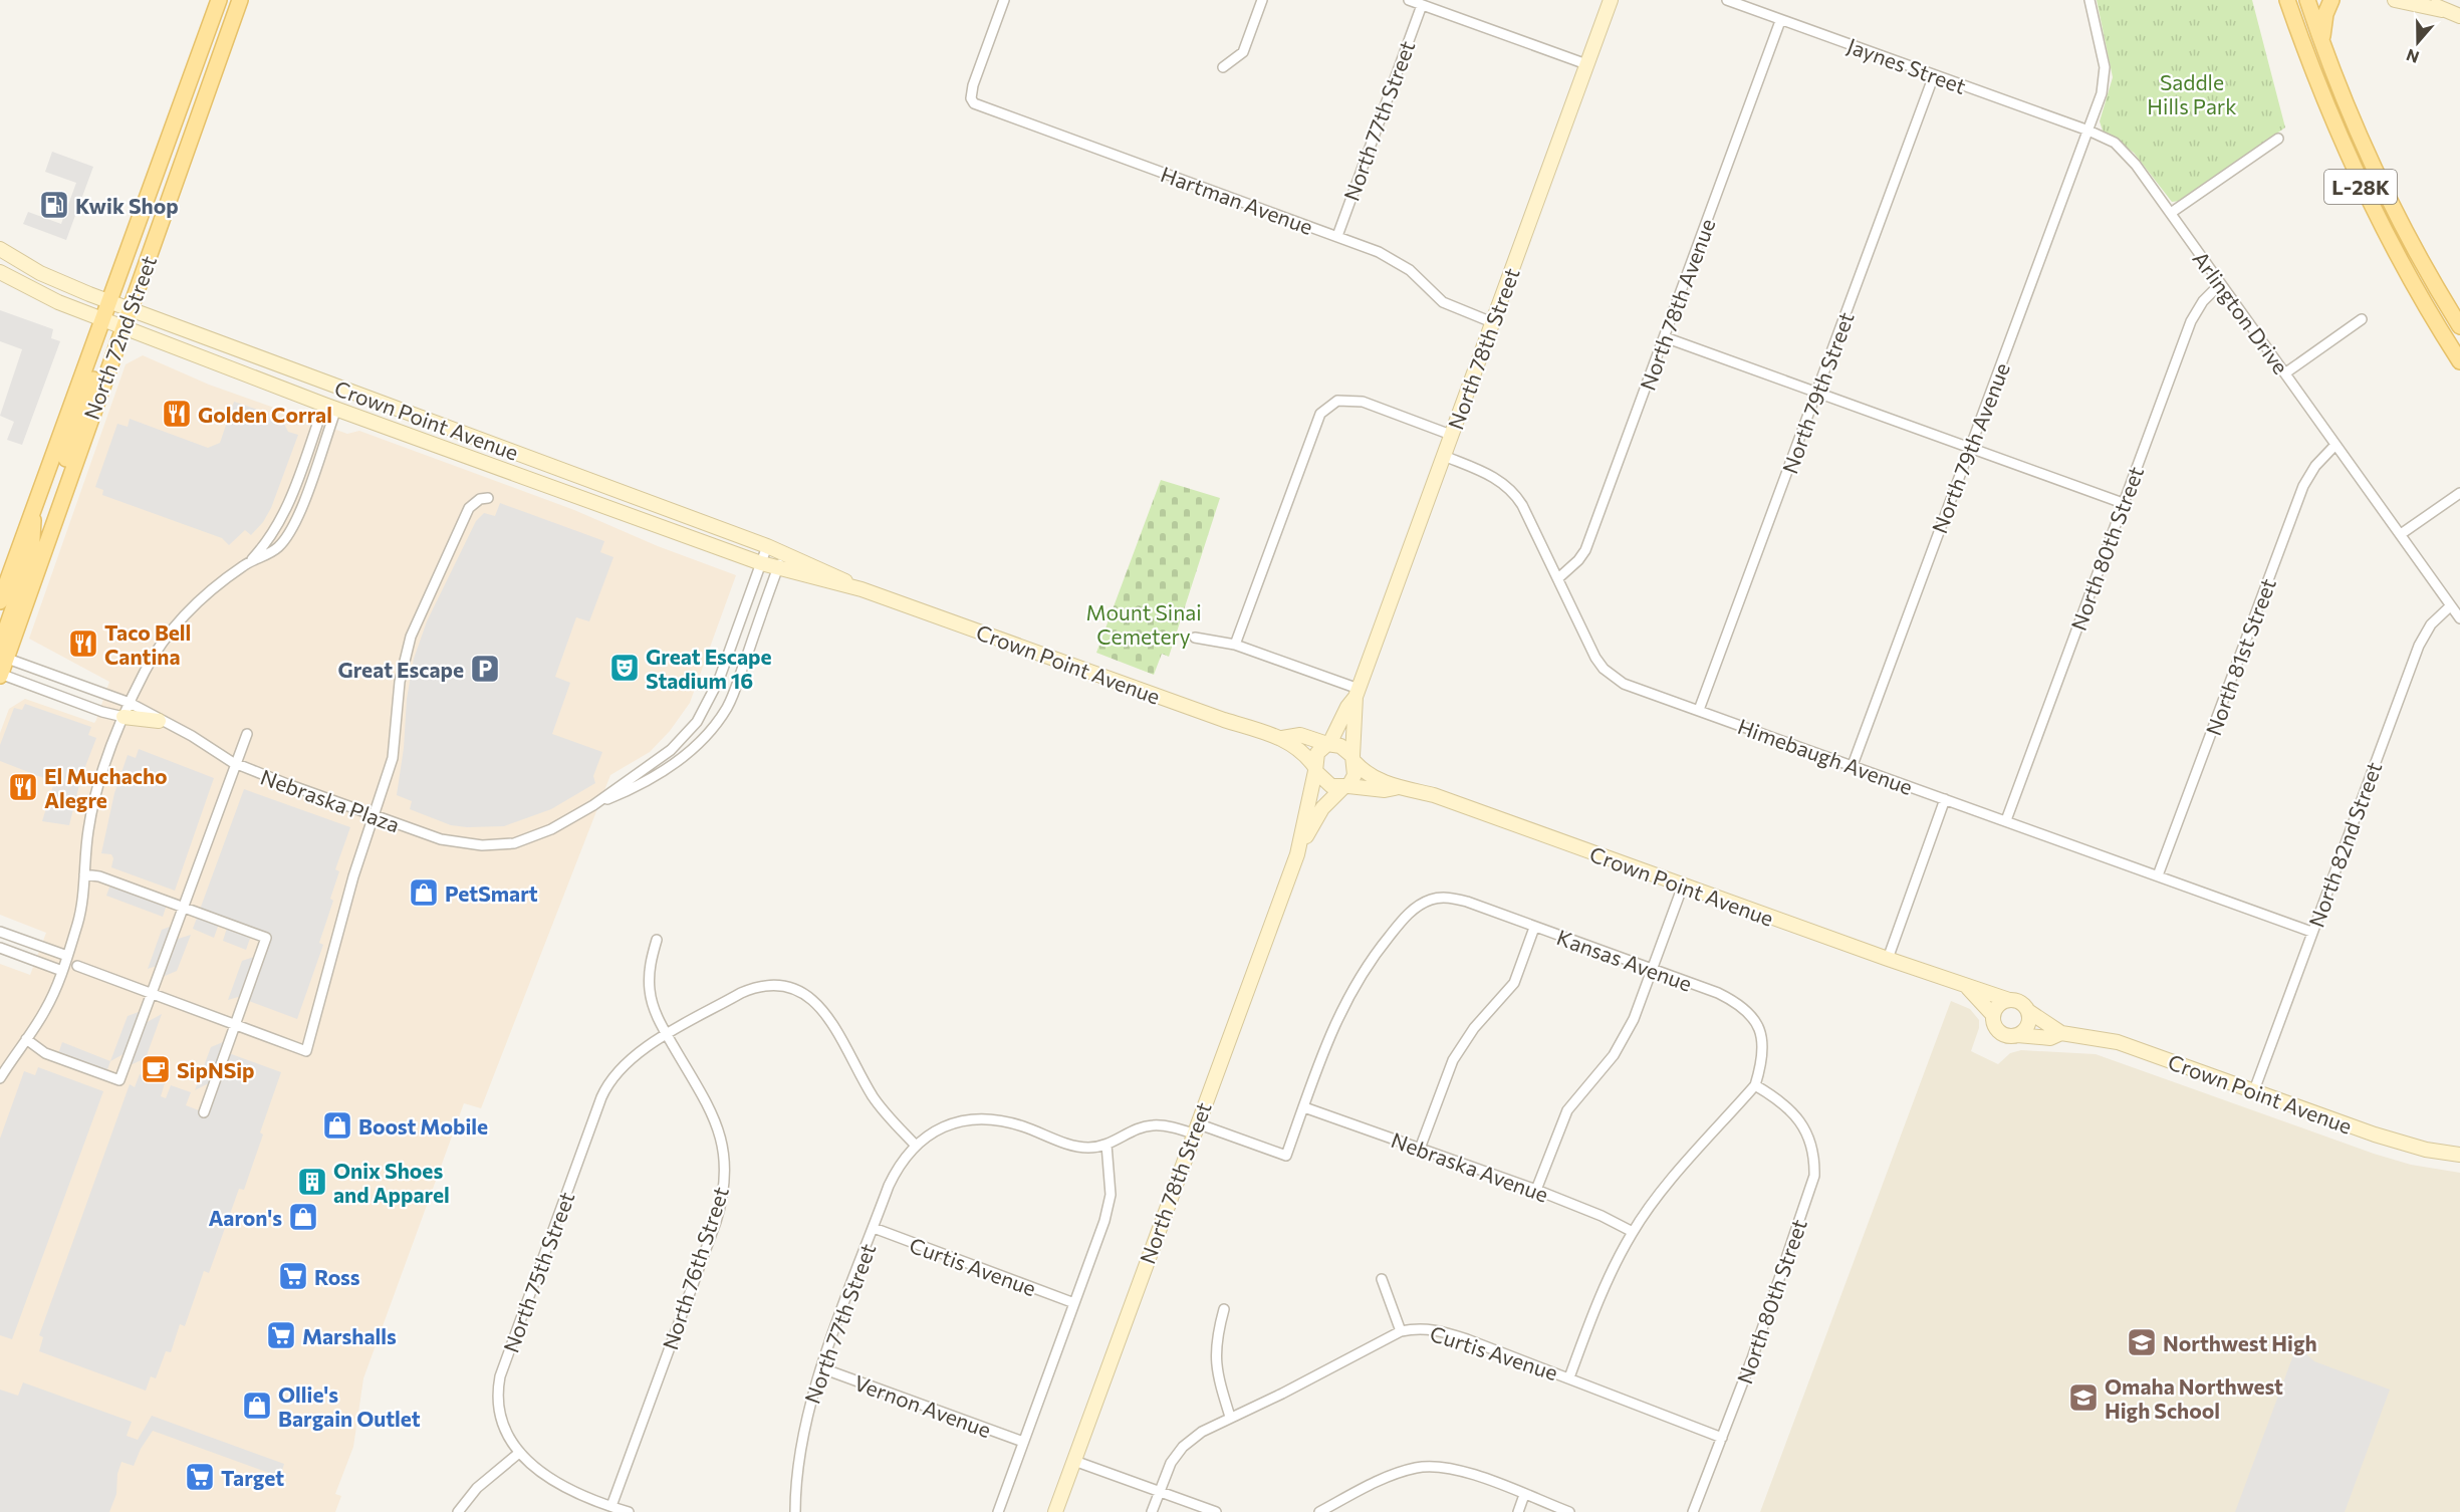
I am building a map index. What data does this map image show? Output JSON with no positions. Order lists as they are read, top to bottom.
{
  "streets": {
    "main road": [
      "L-28K",
      "North 72nd Street",
      "North 78th Street",
      "Crown Point Avenue",
      "Nebraska Plaza"
    ],
    "street": [
      "Jaynes Street",
      "North 77th Street",
      "Hartman Avenue",
      "North 78th Avenue",
      "Arlington Drive",
      "North 79th Street",
      "North 79th Avenue",
      "North 80th Street",
      "North 81st Street",
      "Himebaugh Avenue",
      "North 82nd Street",
      "Kansas Avenue",
      "Nebraska Avenue",
      "Curtis Avenue",
      "North 76th Street",
      "North 75th Street",
      "Vernon Avenue"
    ]
  },
  "crossings": [
    ["Jaynes Street", "North 78th Avenue"],
    ["Jaynes Street", "Arlington Drive"],
    ["Jaynes Street", "North 79th Street"],
    ["Jaynes Street", "North 79th Avenue"],
    ["North 77th Street", "Hartman Avenue"],
    ["North 77th Street", "Curtis Avenue"],
    ["North 77th Street", "Vernon Avenue"],
    ["Hartman Avenue", "North 78th Street"],
    ["North 78th Avenue", "Himebaugh Avenue"],
    ["Arlington Drive", "North 79th Avenue"],
    ["Arlington Drive", "North 80th Street"],
    ["Arlington Drive", "North 81st Street"],
    ["Arlington Drive", "North 82nd Street"],
    ["North 72nd Street", "Crown Point Avenue"],
    ["North 72nd Street", "Nebraska Plaza"],
    ["North 78th Street", "Himebaugh Avenue"],
    ["North 79th Street", "Himebaugh Avenue"],
    ["Crown Point Avenue", "North 82nd Street"],
    ["North 79th Avenue", "Himebaugh Avenue"],
    ["North 80th Street", "Himebaugh Avenue"],
    ["North 80th Street", "Kansas Avenue"],
    ["North 80th Street", "Curtis Avenue"],
    ["North 81st Street", "Himebaugh Avenue"],
    ["Himebaugh Avenue", "North 82nd Street"],
    ["Kansas Avenue", "Nebraska Avenue"],
    ["North 76th Street", "North 75th Street"]
  ],
  "parks": ["Saddle Hills Park", "Mount Sinai Cemetery"],
  "places": {
    "fuel station": ["Kwik Shop"],
    "restaurant": ["Golden Corral", "Taco Bell Cantina", "El Muchacho Alegre"],
    "theatre": ["Great Escape Stadium 16"],
    "parking": ["Great Escape"],
    "shop": [
      "PetSmart",
      "Boost Mobile",
      "Aaron's",
      "Ollie's Bargain Outlet"
    ],
    "cafe": ["SipNSip"],
    "building": ["Onix Shoes and Apparel"],
    "supermarket": ["Ross", "Marshalls", "Target"],
    "school or university": ["Northwest High", "Omaha Northwest High School"]
  },
  "north": "bottom"
}
